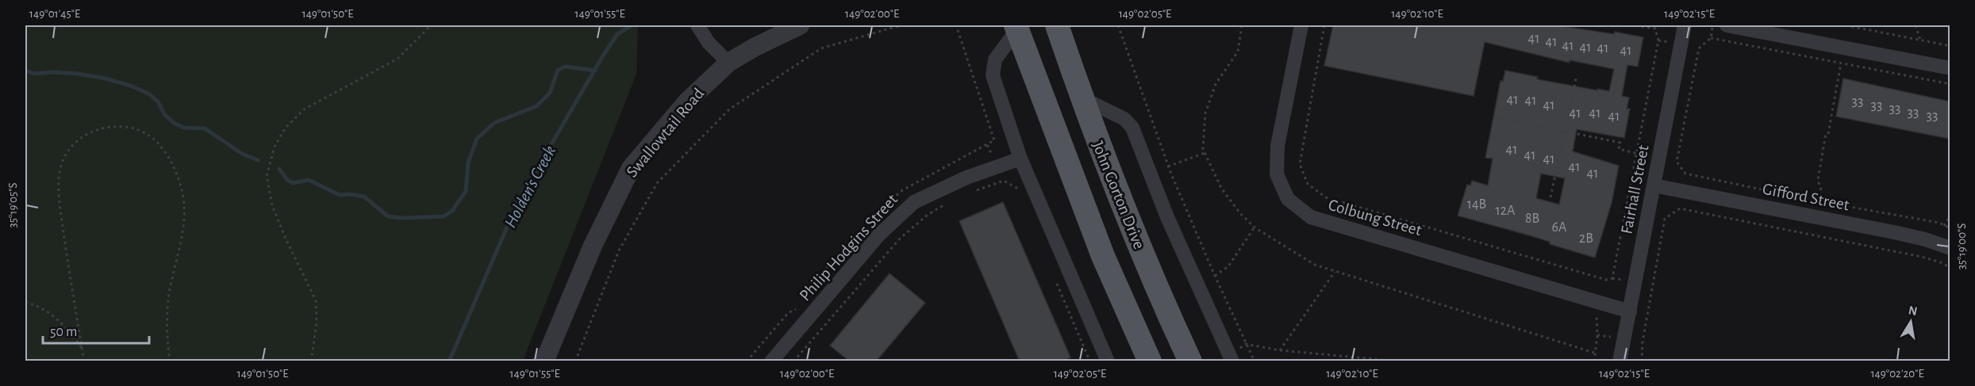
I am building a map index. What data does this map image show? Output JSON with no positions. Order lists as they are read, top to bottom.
{
  "streets": {
    "main road": ["John Gorton Drive"],
    "street": [
      "Swallowtail Road",
      "Fairhall Street",
      "Gifford Street",
      "Colbung Street",
      "Philip Hodgins Street"
    ]
  },
  "crossings": [
    ["Fairhall Street", "Gifford Street"],
    ["Fairhall Street", "Colbung Street"]
  ],
  "water": ["Holden's Creek"],
  "house_numbers": [
    "41",
    "41",
    "41",
    "41",
    "41",
    "41",
    "41",
    "41",
    "33",
    "41",
    "33",
    "33",
    "33",
    "41",
    "41",
    "33",
    "41",
    "41",
    "41",
    "41",
    "41",
    "41",
    "14B",
    "12A",
    "8B",
    "6A",
    "2B"
  ],
  "scale_bar": "50 m",
  "north": "top",
  "coordinates": [
    "149°01'45\"E",
    "149°01'50\"E",
    "149°01'55\"E",
    "149°02'00\"E",
    "149°02'05\"E",
    "149°02'10\"E",
    "149°02'15\"E",
    "35°19'05\"S",
    "35°19'00\"S",
    "149°02'20\"E"
  ]
}
